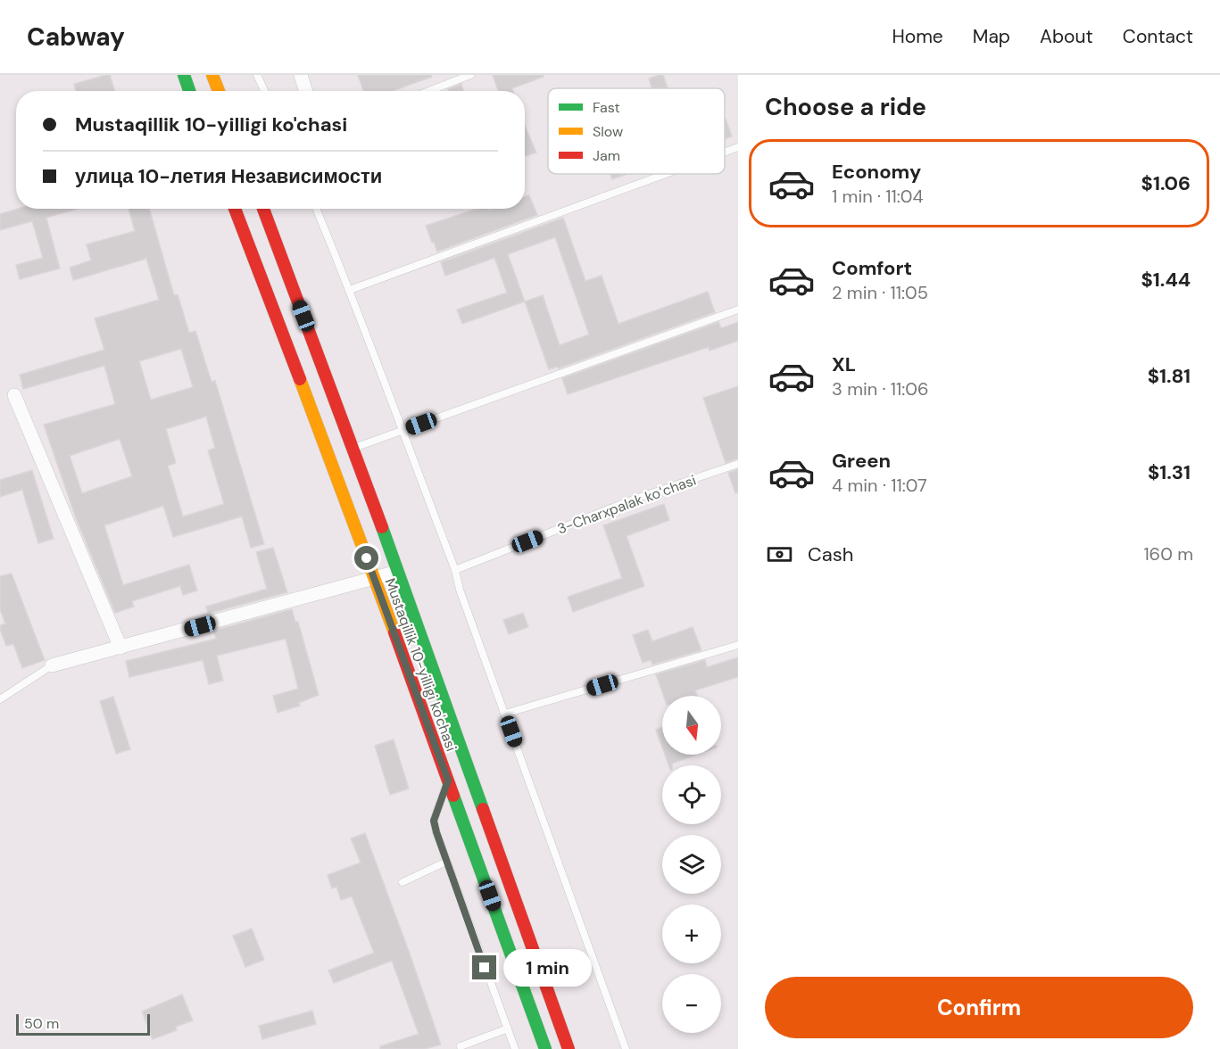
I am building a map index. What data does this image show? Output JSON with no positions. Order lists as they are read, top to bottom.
{
  "streets": {
    "main road": ["Mustaqillik 10-yilligi ko'chasi"],
    "lane": ["3-Charxpalak koʻchasi"]
  },
  "legend": ["Fast", "Slow", "Jam"],
  "scale_bar": "50 m",
  "north": "bottom",
  "page": {
    "header": "Cabway",
    "nav": [
      "Home",
      "Map",
      "About",
      "Contact"
    ],
    "heading": "Choose a ride",
    "banner": ["Mustaqillik 10-yilligi ko'chasi", "улица 10-летия Независимости"],
    "list": [
      {
        "name": "Economy",
        "note": "1 min · 11:04",
        "value": "$1.06"
      },
      {
        "name": "Comfort",
        "note": "2 min · 11:05",
        "value": "$1.44"
      },
      {
        "name": "XL",
        "note": "3 min · 11:06",
        "value": "$1.81"
      },
      {
        "name": "Green",
        "note": "4 min · 11:07",
        "value": "$1.31"
      }
    ],
    "pay": ["Cash", "160 m"],
    "map_buttons": ["+", "−"],
    "bubble": "1 min",
    "buttons": "Confirm",
    "scale": "50 m"
  }
}
